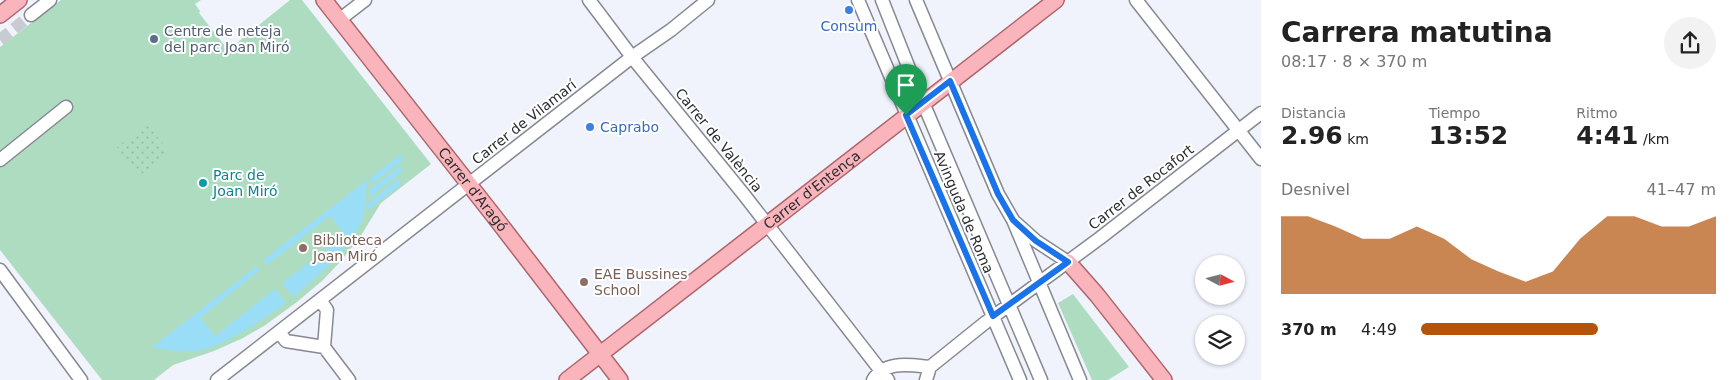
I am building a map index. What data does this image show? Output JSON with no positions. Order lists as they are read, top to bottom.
{
  "streets": {
    "main road": ["Carrer d'Aragó", "Carrer d'Entença"],
    "street": [
      "Carrer de Vilamarí",
      "Carrer de València",
      "Carrer de Rocafort",
      "Avinguda de Roma"
    ]
  },
  "crossings": [
    ["Carrer de Vilamarí", "Carrer de València"],
    ["Carrer de Vilamarí", "Carrer d'Aragó"],
    ["Carrer de València", "Carrer d'Entença"],
    ["Carrer de Rocafort", "Avinguda de Roma"],
    ["Carrer d'Aragó", "Carrer d'Entença"],
    ["Carrer d'Entença", "Avinguda de Roma"]
  ],
  "places": [
    "Consum",
    "Centre de neteja del parc Joan Miró",
    "Caprabo",
    "Parc de Joan Miró",
    "Biblioteca Joan Miró",
    "EAE Bussines School"
  ],
  "north": "right",
  "page": {
    "heading": ["Carrera matutina", "08:17 · 8 × 370 m"],
    "stats": [
      ["Distancia", "2.96 km"],
      ["Tiempo", "13:52"],
      ["Ritmo", "4:41 /km"]
    ],
    "chart": ["Desnivel", "41–47 m"],
    "list": [
      {
        "name": "370 m",
        "note": "4:49"
      }
    ]
  }
}
